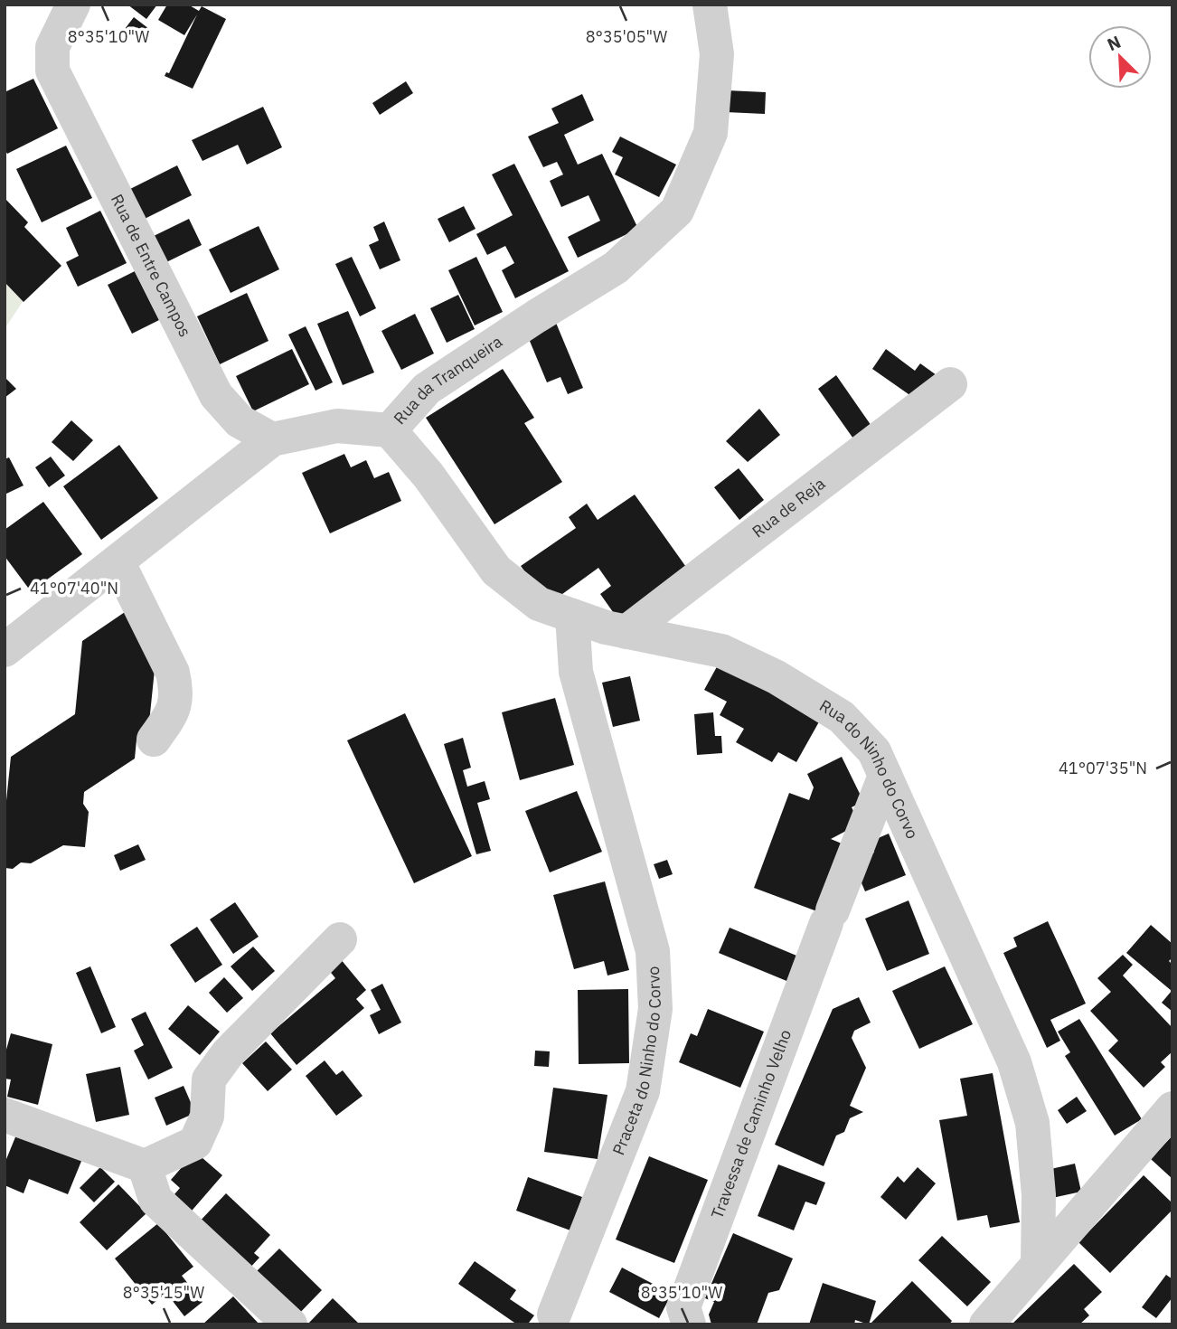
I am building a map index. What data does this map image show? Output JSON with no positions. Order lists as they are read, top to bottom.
{
  "streets": {
    "street": [
      "Rua de Entre Campos",
      "Rua da Tranqueira",
      "Rua de Reja",
      "Rua do Ninho do Corvo",
      "Praceta do Ninho do Corvo",
      "Travessa de Caminho Velho"
    ]
  },
  "crossings": [
    ["Rua de Entre Campos", "Rua da Tranqueira"],
    ["Rua da Tranqueira", "Rua do Ninho do Corvo"],
    ["Rua de Reja", "Rua do Ninho do Corvo"],
    ["Rua do Ninho do Corvo", "Praceta do Ninho do Corvo"],
    ["Rua do Ninho do Corvo", "Travessa de Caminho Velho"]
  ],
  "north": "top left",
  "coordinates": [
    "8°35'10\"W",
    "8°35'05\"W",
    "41°07'40\"N",
    "41°07'35\"N",
    "8°35'15\"W"
  ]
}
